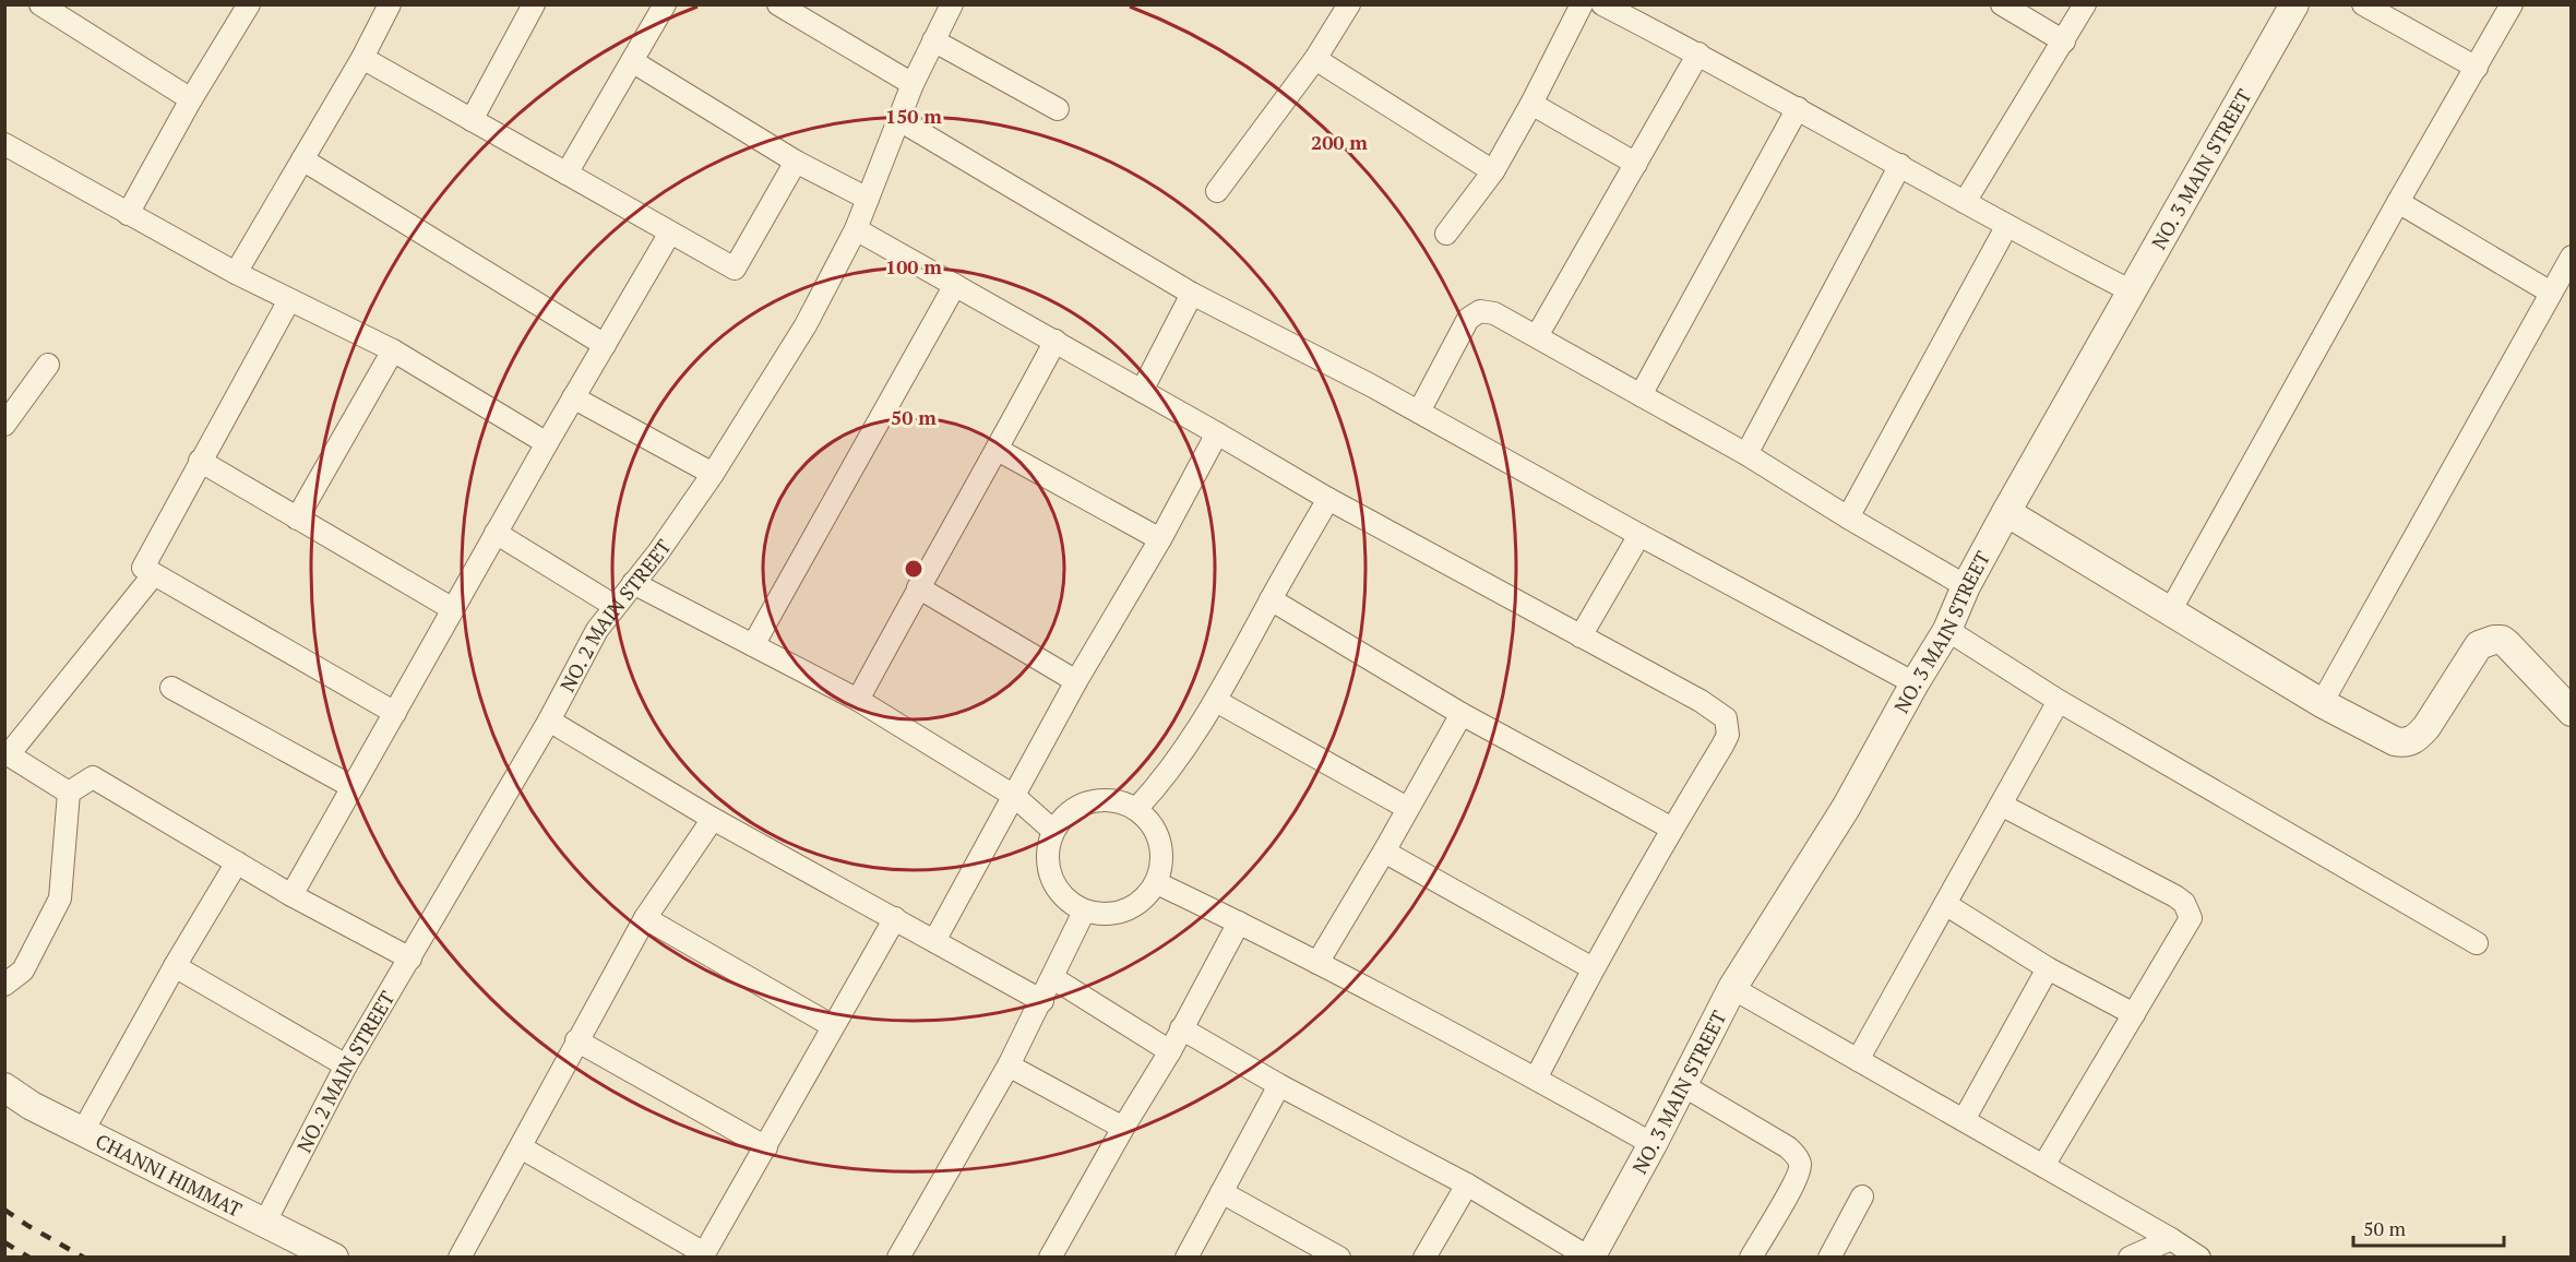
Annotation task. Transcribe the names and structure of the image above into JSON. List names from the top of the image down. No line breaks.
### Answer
{"streets":{"street":["NO. 3 MAIN STREET","NO. 2 MAIN STREET","CHANNI HIMMAT"]},"crossings":[["NO. 2 MAIN STREET","CHANNI HIMMAT"]],"scale_bar":"50 m","rings":["150 m","200 m","100 m","50 m"]}
